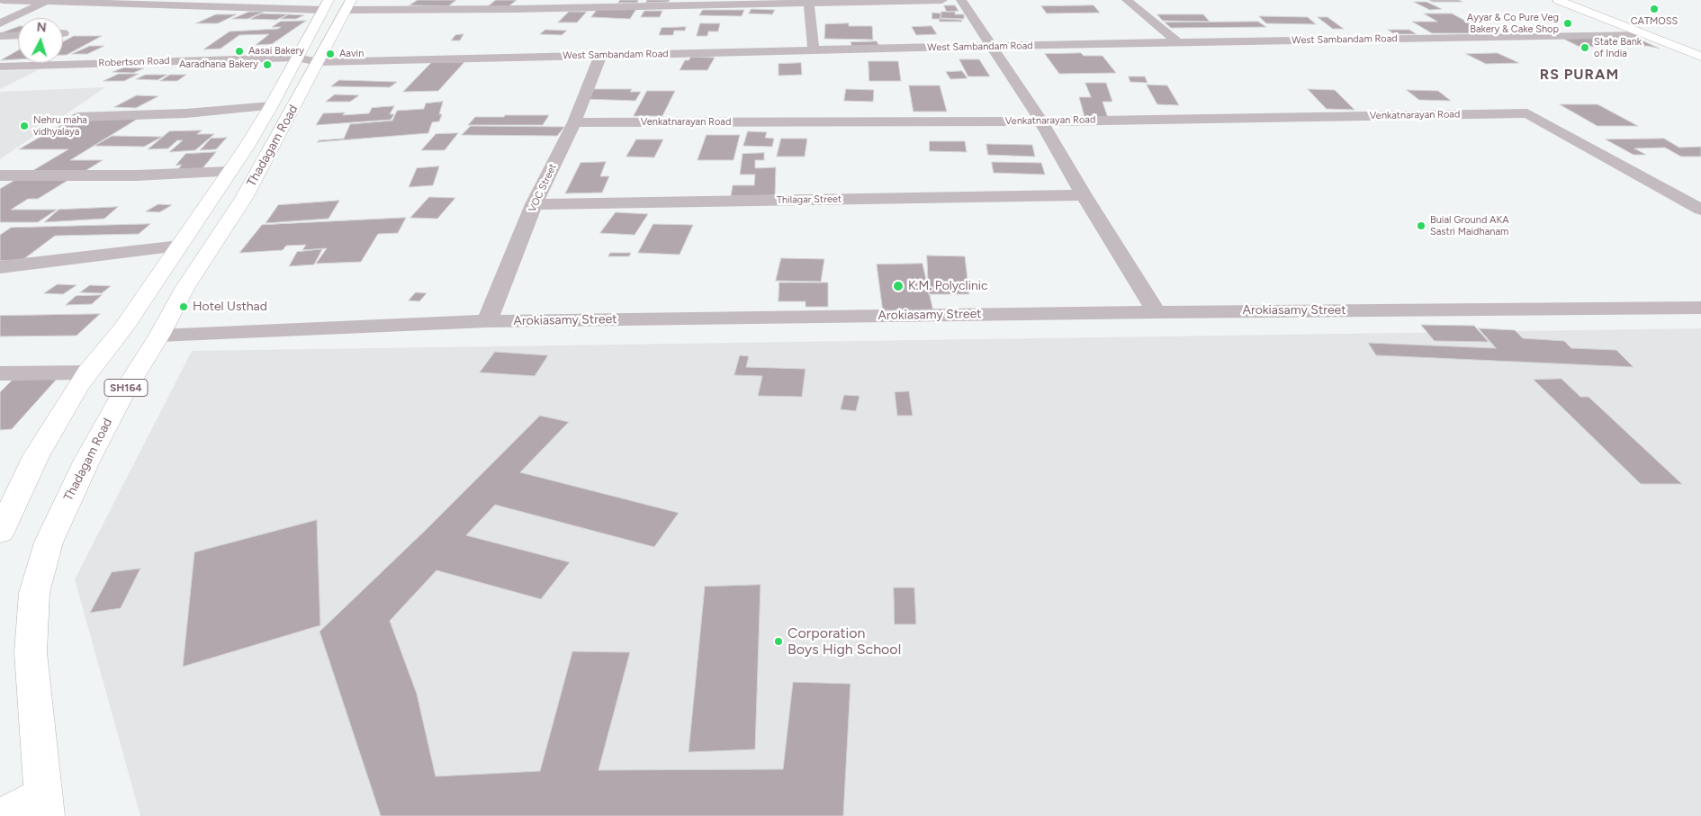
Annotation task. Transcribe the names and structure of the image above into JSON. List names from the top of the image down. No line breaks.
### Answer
{"streets":{"main road":["Thadagam Road","SH164"],"street":["West Sambandam Road","Robertson Road","Venkatnarayan Road","VOC Street","Thilagar Street","Arokiasamy Street"]},"crossings":[["West Sambandam Road","Robertson Road"],["West Sambandam Road","Thadagam Road"],["West Sambandam Road","VOC Street"],["Robertson Road","Thadagam Road"],["Venkatnarayan Road","VOC Street"],["Thadagam Road","Arokiasamy Street"],["VOC Street","Thilagar Street"],["VOC Street","Arokiasamy Street"]],"districts":["RS PURAM"],"places":["CATMOSS","Ayyar & Co Pure Veg Bakery & Cake Shop","State Bank of India","Aasai Bakery","Aavin","Aaradhana Bakery","Nehru maha vidhyalaya","Buial Ground AKA Sastri Maidhanam","K.M. Polyclinic","Hotel Usthad","Corporation Boys High School"],"north":"top"}
